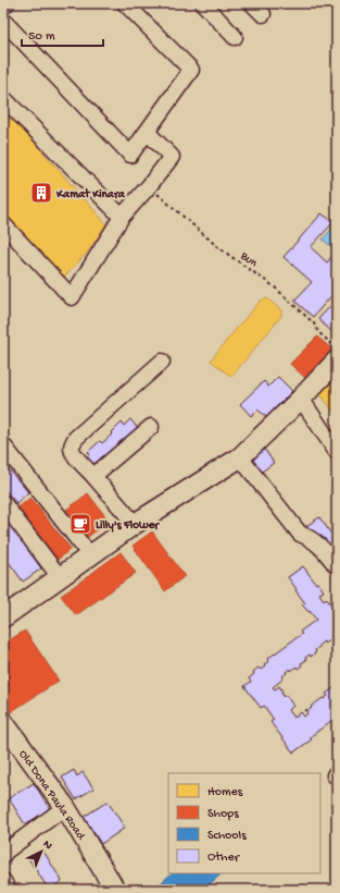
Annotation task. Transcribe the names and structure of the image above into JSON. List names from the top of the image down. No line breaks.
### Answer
{"streets":{"main road":["Old Dona Paula Road"],"path":["Bun"]},"places":{"building":["Kamat Kinara"],"cafe":["Lilly's Flower"]},"legend":["Homes","Shops","Schools","Other"],"scale_bar":"50 m","north":"top right"}
